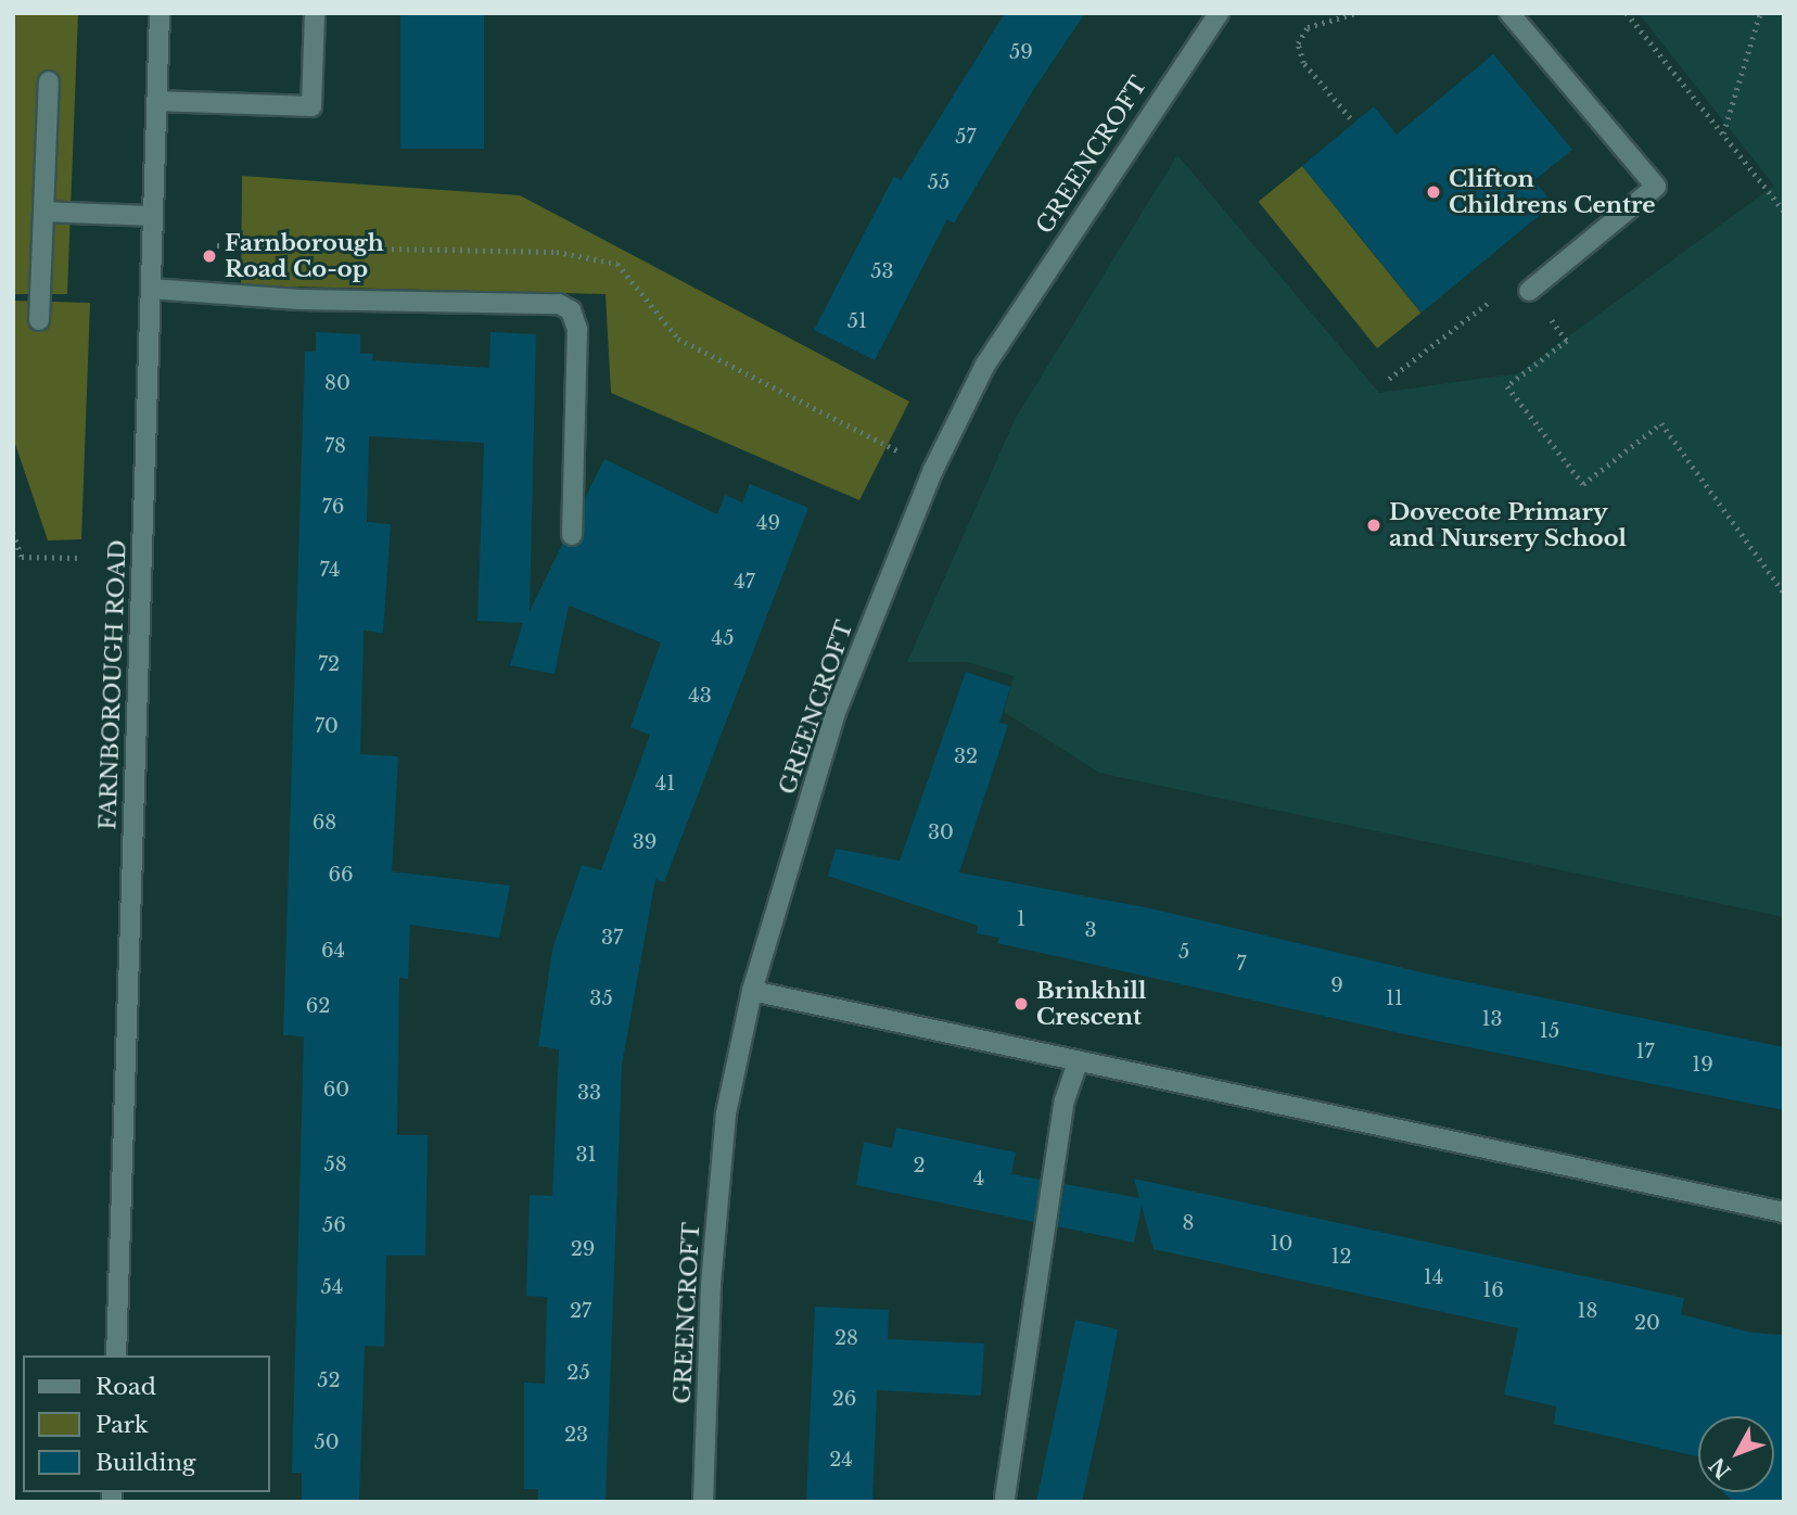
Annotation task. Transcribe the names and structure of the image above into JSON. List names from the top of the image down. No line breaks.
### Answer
{"streets":{"street":["GREENCROFT","FARNBOROUGH ROAD"]},"places":["Clifton Childrens Centre","Farnborough Road Co-op","Dovecote Primary and Nursery School","Brinkhill Crescent"],"house_numbers":["59","57","55","53","51","80","78","76","49","74","47","45","72","43","70","32","41","68","30","39","66","1","3","37","64","5","7","9","35","11","62","13","15","17","19","60","33","31","58","2","4","8","56","10","29","12","14","54","16","27","18","20","28","25","52","26","23","50","24"],"legend":["Road","Park","Building"],"north":"bottom left"}
